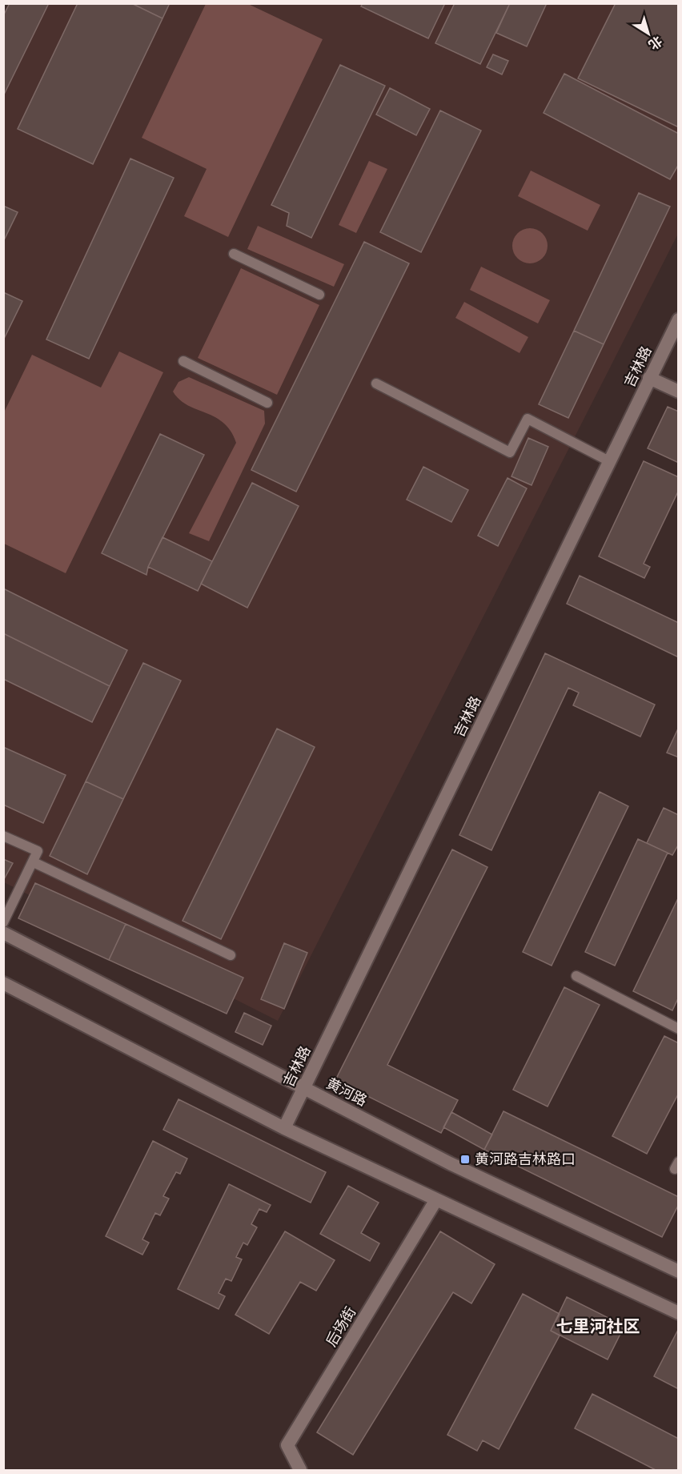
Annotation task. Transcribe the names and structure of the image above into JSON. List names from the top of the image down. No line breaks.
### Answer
{"streets":{"street":["吉林路","黄河路","后场街"]},"crossings":[["吉林路","黄河路"]],"districts":["七里河社区"],"places":{"transit":["黄河路吉林路口"]},"north":"bottom right"}
